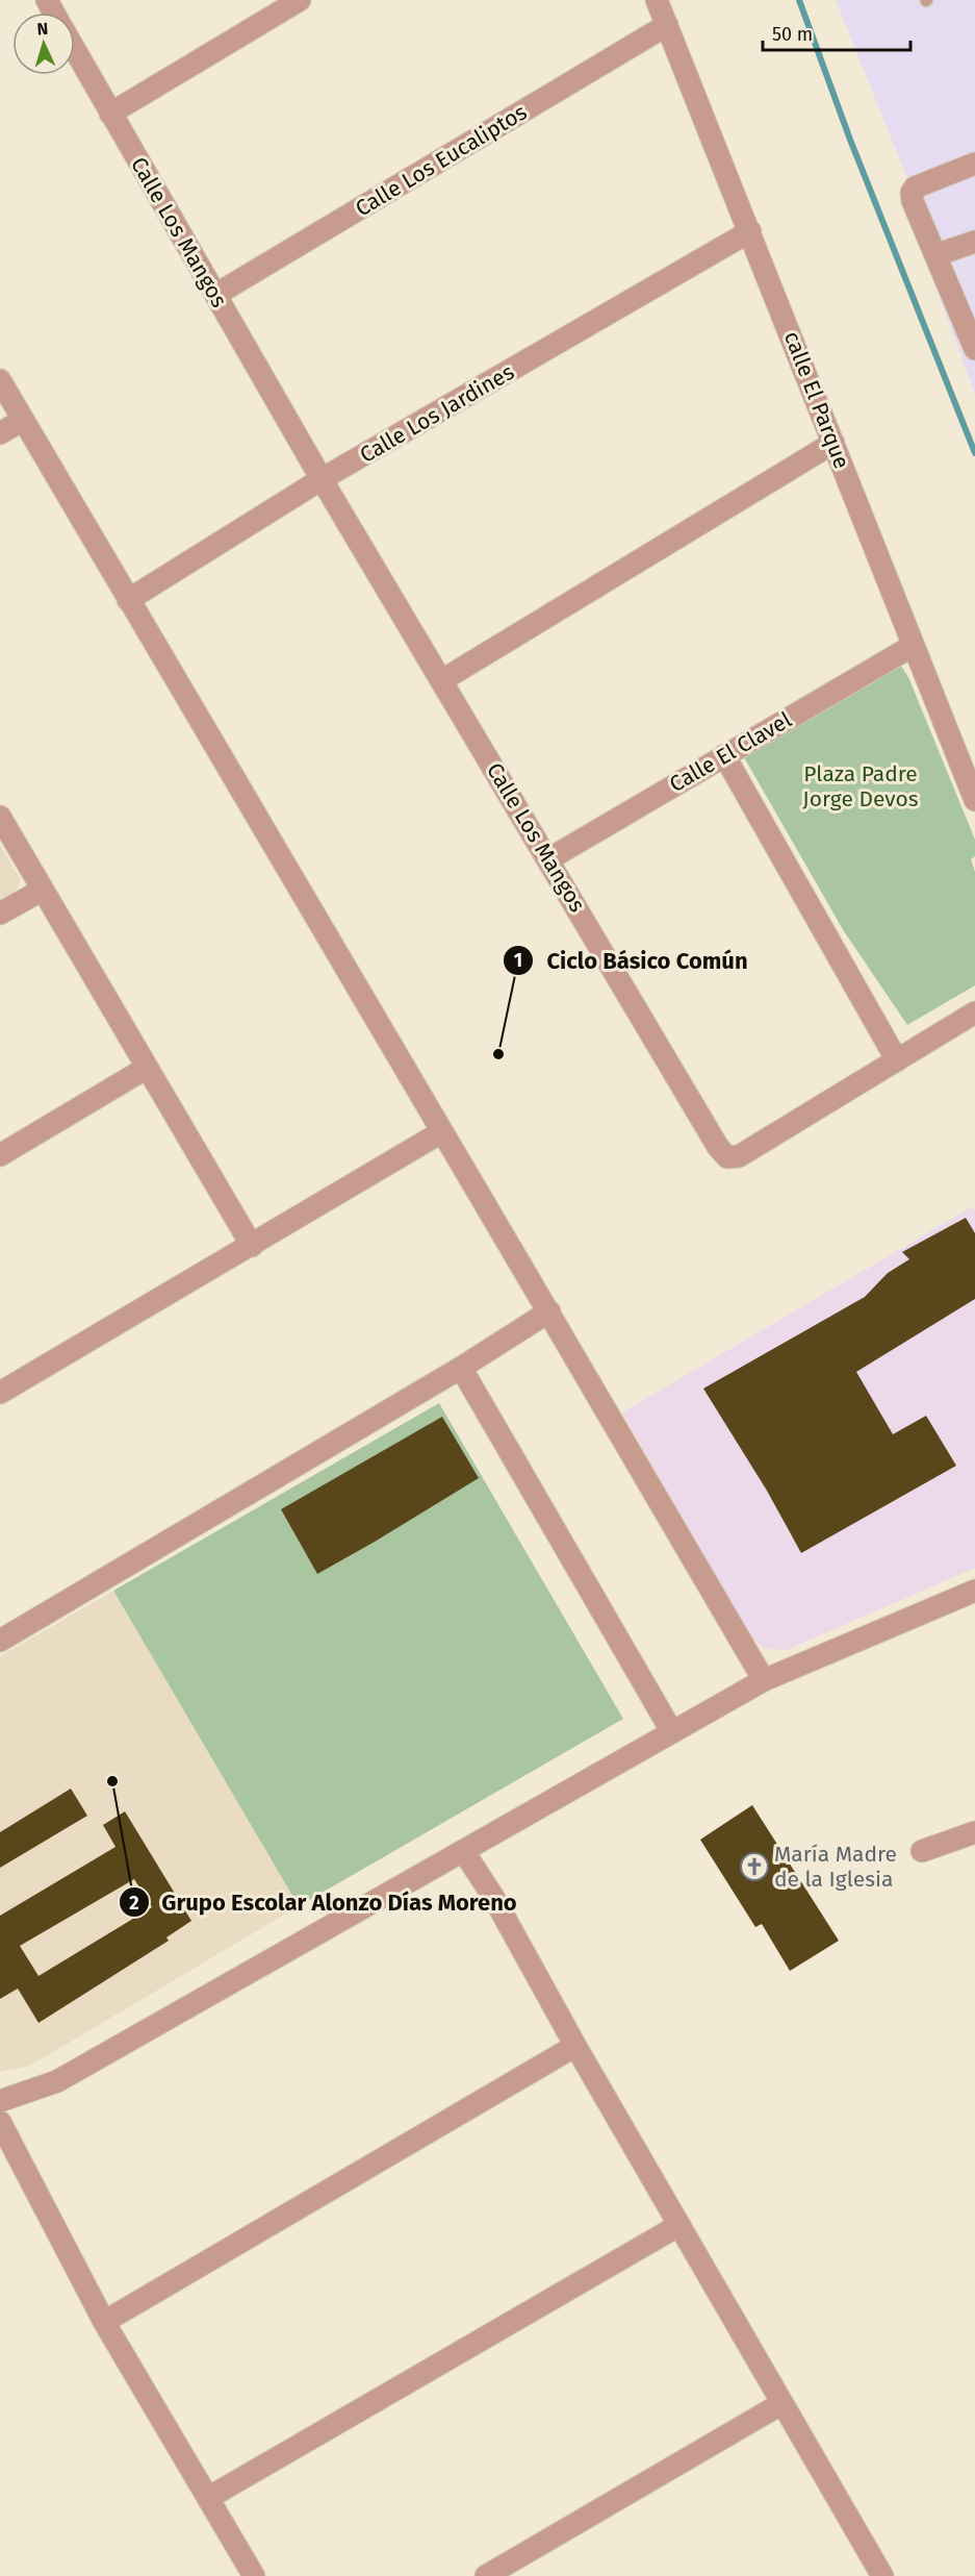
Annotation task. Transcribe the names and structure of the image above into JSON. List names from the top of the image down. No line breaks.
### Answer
{"streets":{"street":["Calle Los Eucaliptos","Calle Los Mangos","calle El Parque","Calle Los Jardines","Calle El Clavel"]},"crossings":[["Calle Los Eucaliptos","Calle Los Mangos"],["Calle Los Eucaliptos","calle El Parque"],["Calle Los Mangos","Calle Los Jardines"],["Calle Los Mangos","Calle El Clavel"],["calle El Parque","Calle Los Jardines"],["calle El Parque","Calle El Clavel"]],"parks":["Plaza Padre Jorge Devos"],"places":{"other":["Ciclo Básico Común","Grupo Escolar Alonzo Días Moreno"],"church":["María Madre de la Iglesia"]},"scale_bar":"50 m","north":"top"}
